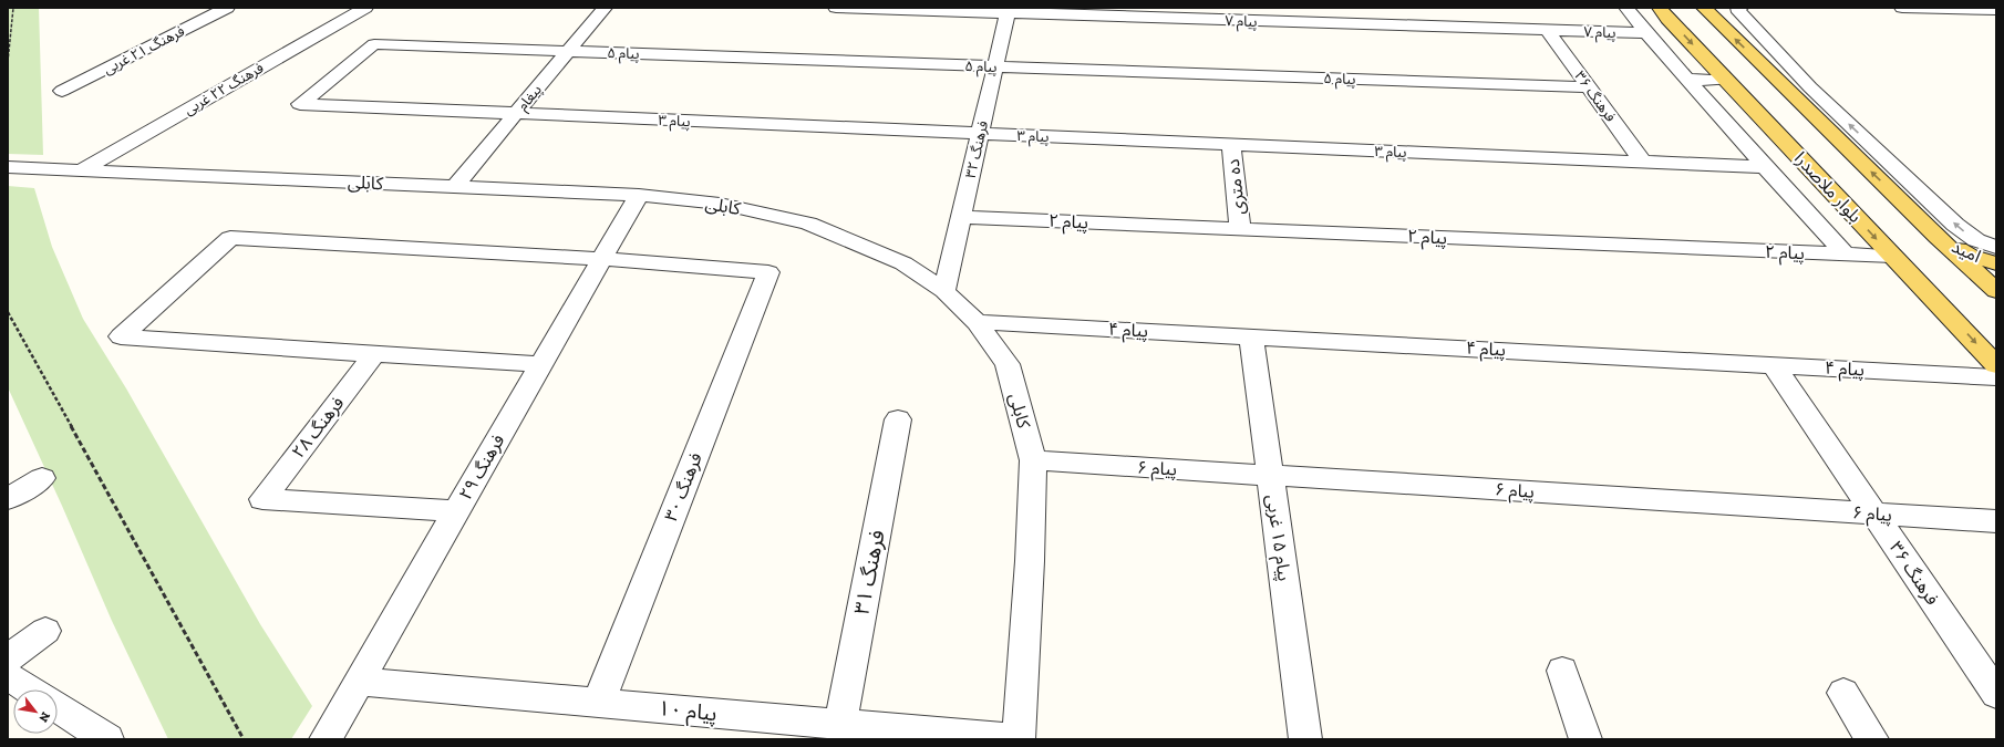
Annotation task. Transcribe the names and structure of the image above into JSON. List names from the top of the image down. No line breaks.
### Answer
{"streets":{"main road":["بلوار ملاصدرا","امید"],"street":["پیام ۷","فرهنگ ۲۱ غربی","پیام ۵","فرهنگ ۲۲ غربی","فرهنگ ۳۶","پیغام","پیام ۳","فرهنگ ۳۲","کابلی","ده متری","پیام ۲","پیام ۴","فرهنگ ۲۸","فرهنگ ۲۹","پیام ۶","فرهنگ ۳۰","پیام ۱۵ غربی","فرهنگ ۳۱","پیام ۱۰"]},"crossings":[["پیام ۷","فرهنگ ۳۶"],["پیام ۷","فرهنگ ۳۲"],["پیام ۵","فرهنگ ۳۶"],["پیام ۵","پیغام"],["پیام ۵","پیام ۳"],["پیام ۵","فرهنگ ۳۲"],["فرهنگ ۲۲ غربی","کابلی"],["فرهنگ ۳۶","پیام ۳"],["فرهنگ ۳۶","پیام ۴"],["فرهنگ ۳۶","پیام ۶"],["پیغام","پیام ۳"],["پیغام","کابلی"],["پیام ۳","فرهنگ ۳۲"],["پیام ۳","ده متری"],["فرهنگ ۳۲","کابلی"],["فرهنگ ۳۲","پیام ۲"],["کابلی","پیام ۴"],["کابلی","فرهنگ ۲۹"],["کابلی","پیام ۶"],["کابلی","پیام ۱۰"],["ده متری","پیام ۲"],["بلوار ملاصدرا","پیام ۲"],["بلوار ملاصدرا","امید"],["پیام ۴","پیام ۱۵ غربی"],["فرهنگ ۲۸","فرهنگ ۲۹"],["فرهنگ ۲۹","فرهنگ ۳۰"],["فرهنگ ۲۹","پیام ۱۰"],["پیام ۶","پیام ۱۵ غربی"],["فرهنگ ۳۰","پیام ۱۰"],["فرهنگ ۳۱","پیام ۱۰"]],"north":"bottom right"}
